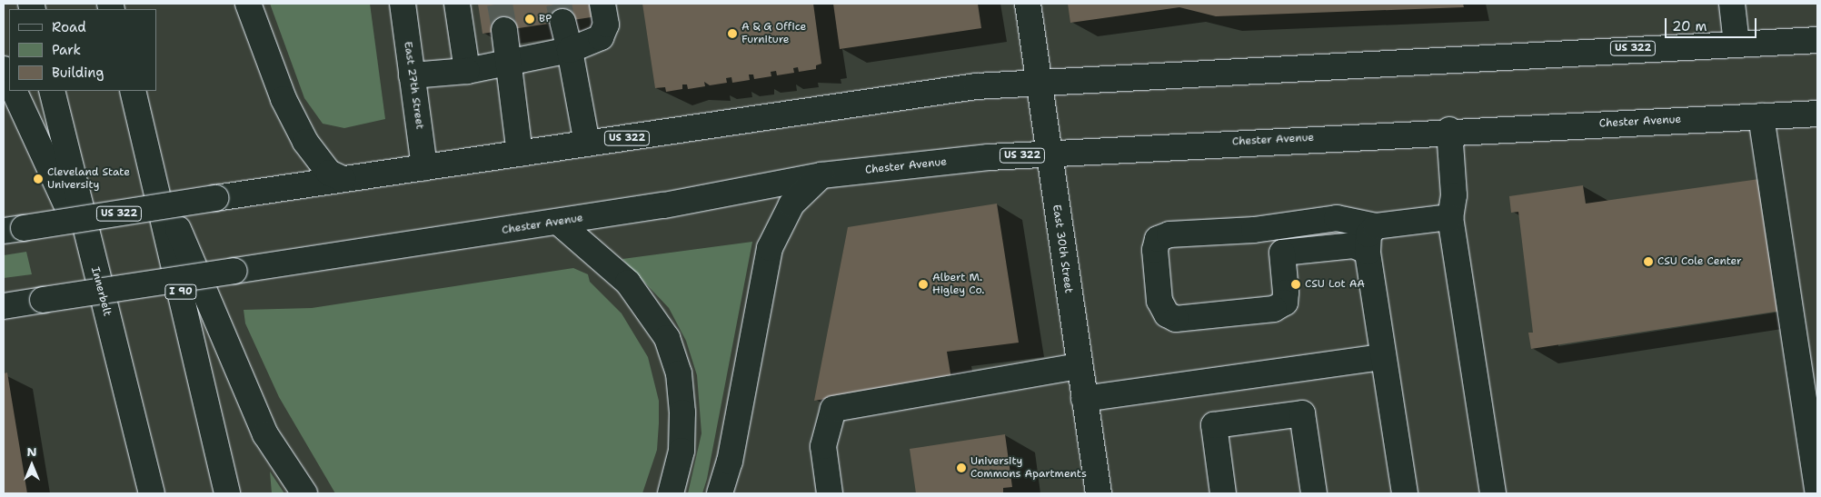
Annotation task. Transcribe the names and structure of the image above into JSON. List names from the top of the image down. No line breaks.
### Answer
{"streets":{"main road":["US 322","East 27th Street","Chester Avenue","East 30th Street","Innerbelt","I 90"]},"crossings":[["US 322","East 27th Street"],["US 322","East 30th Street"],["Chester Avenue","East 30th Street"]],"places":["BP","A & G Office Furniture","Cleveland State University","CSU Cole Center","Albert M. Higley Co.","CSU Lot AA","University Commons Apartments"],"legend":["Road","Park","Building"],"scale_bar":"20 m","north":"top"}
